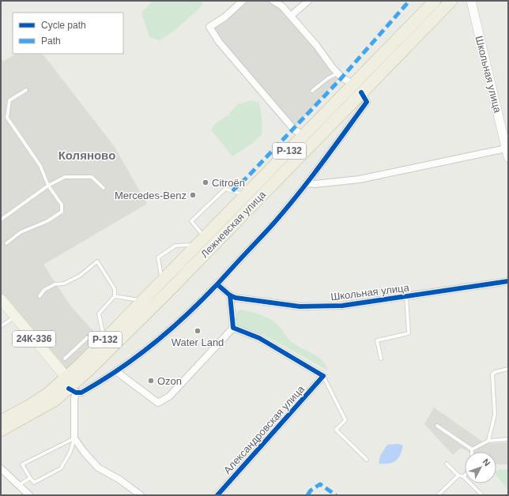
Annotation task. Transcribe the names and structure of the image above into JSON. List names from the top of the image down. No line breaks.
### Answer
{"streets":{"highway":["Р-132","Лежневская улица"],"main road":["24К-336"],"street":["Школьная улица","Александровская улица"]},"crossings":[["Лежневская улица","24К-336"]],"districts":["Коляново"],"places":["Citroën","Mercedes-Benz","Water Land","Ozon"],"legend":["Cycle path","Path"],"north":"top right"}
